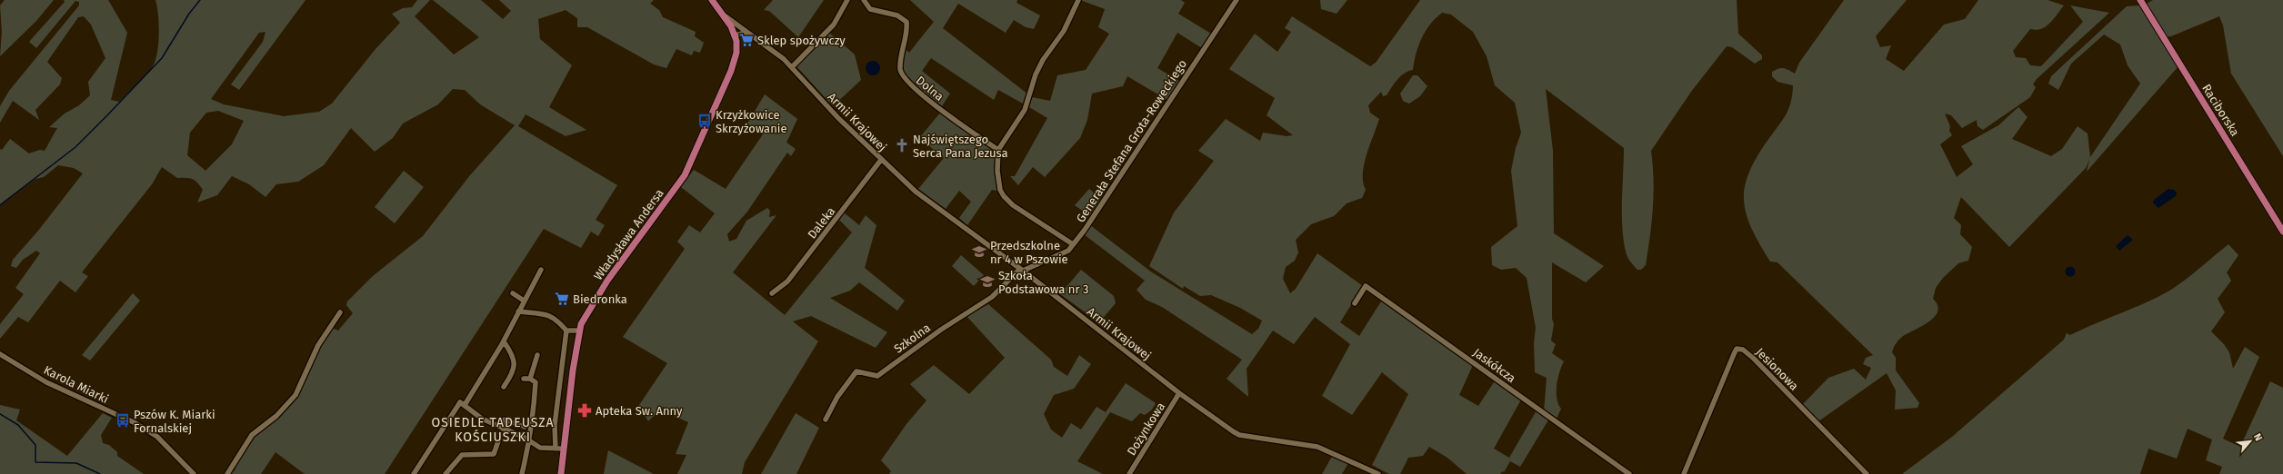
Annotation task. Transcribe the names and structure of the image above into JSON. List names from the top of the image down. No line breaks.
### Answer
{"streets":{"main road":["Raciborska","Władysława Andersa"],"street":["Dolna","Armii Krajowej","Generała Stefana Grota-Roweckiego","Daleka","Szkolna","Jaskółcza","Jesionowa","Karola Miarki","Dożynkowa"]},"crossings":[["Armii Krajowej","Generała Stefana Grota-Roweckiego"],["Armii Krajowej","Daleka"],["Armii Krajowej","Szkolna"],["Armii Krajowej","Dożynkowa"],["Generała Stefana Grota-Roweckiego","Szkolna"]],"districts":["OSIEDLE TADEUSZA KOŚCIUSZKI"],"places":{"supermarket":["Sklep spożywczy","Biedronka"],"bus stop":["Krzyżkowice Skrzyżowanie","Pszów K. Miarki Fornalskiej"],"church":["Najświętszego Serca Pana Jezusa"],"school or university":["Przedszkolne nr 4 w Pszowie","Szkoła Podstawowa nr 3"],"pharmacy":["Apteka Sw. Anny"]},"north":"top right"}
